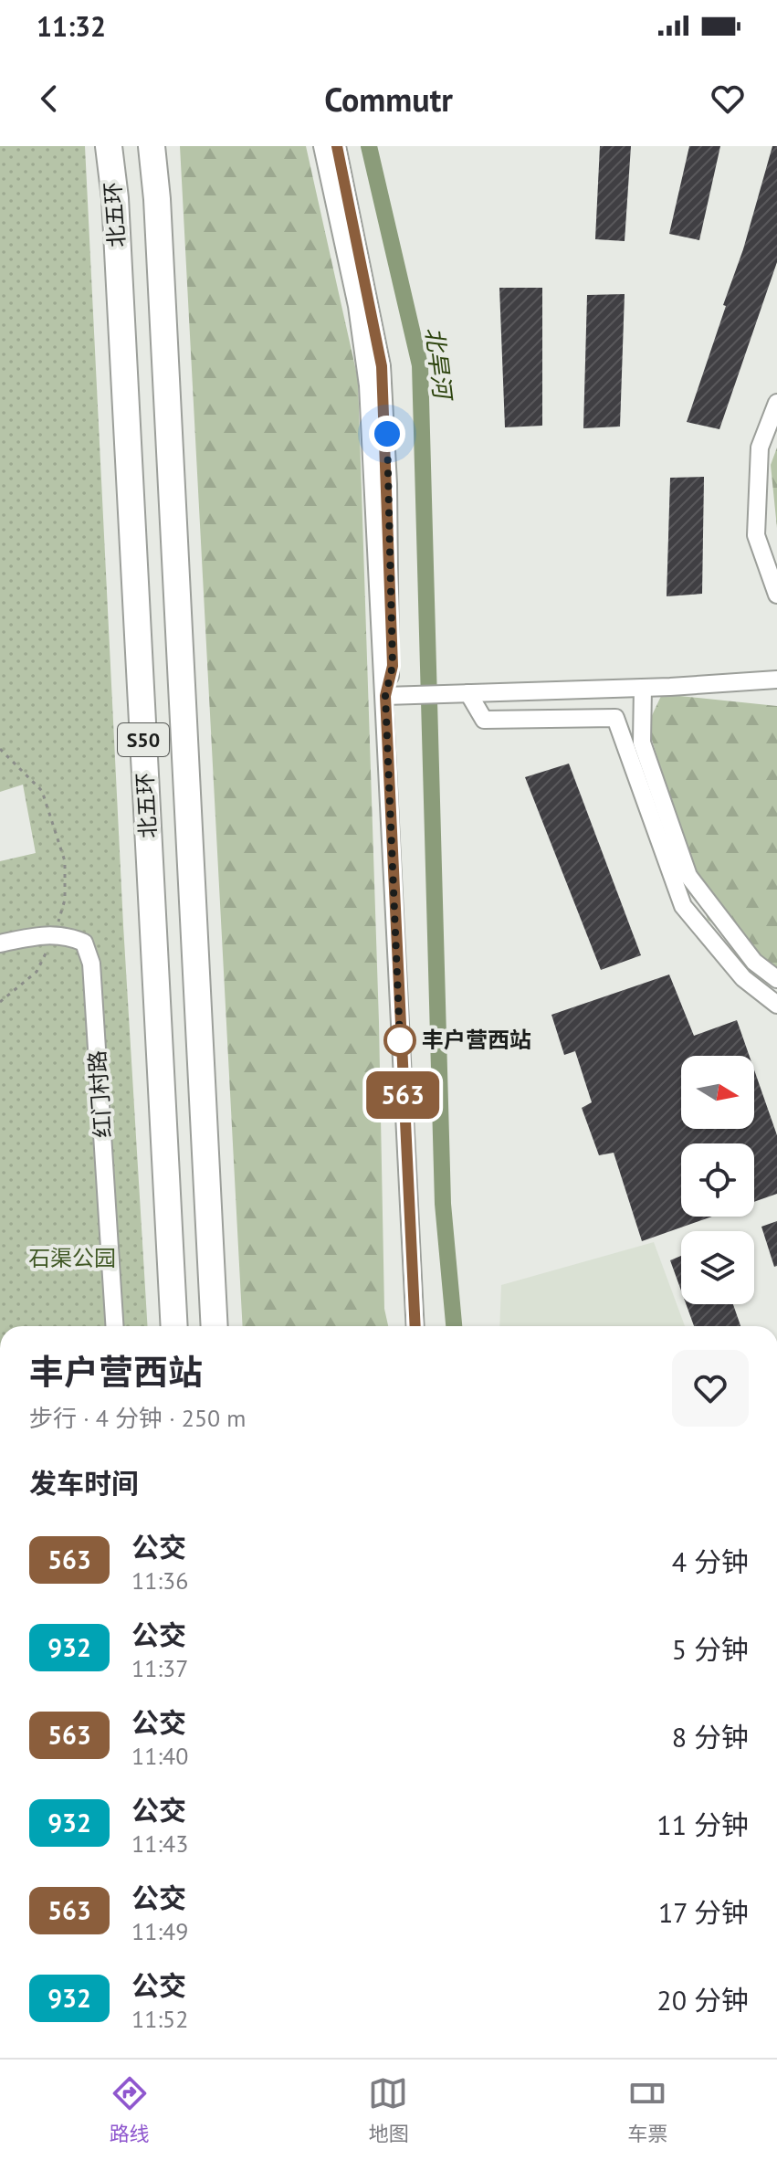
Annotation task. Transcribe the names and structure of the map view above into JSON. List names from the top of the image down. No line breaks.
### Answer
{"streets":{"highway":["北五环","S50"],"street":["红门村路"]},"water":["北旱河"],"parks":["石渠公园"],"places":["丰户营西站"],"lines":["bus line 563"],"north":"right","page":{"status":"11:32","header":"Commutr","on_map":"563","heading":[["丰户营西站","步行 · 4 分钟 · 250 m"],"发车时间"],"list":[{"mark":"563","name":"公交","note":"11:36","value":"4 分钟"},{"mark":"932","name":"公交","note":"11:37","value":"5 分钟"},{"mark":"563","name":"公交","note":"11:40","value":"8 分钟"},{"mark":"932","name":"公交","note":"11:43","value":"11 分钟"},{"mark":"563","name":"公交","note":"11:49","value":"17 分钟"},{"mark":"932","name":"公交","note":"11:52","value":"20 分钟"}],"tabs":["路线","地图","车票"]}}
